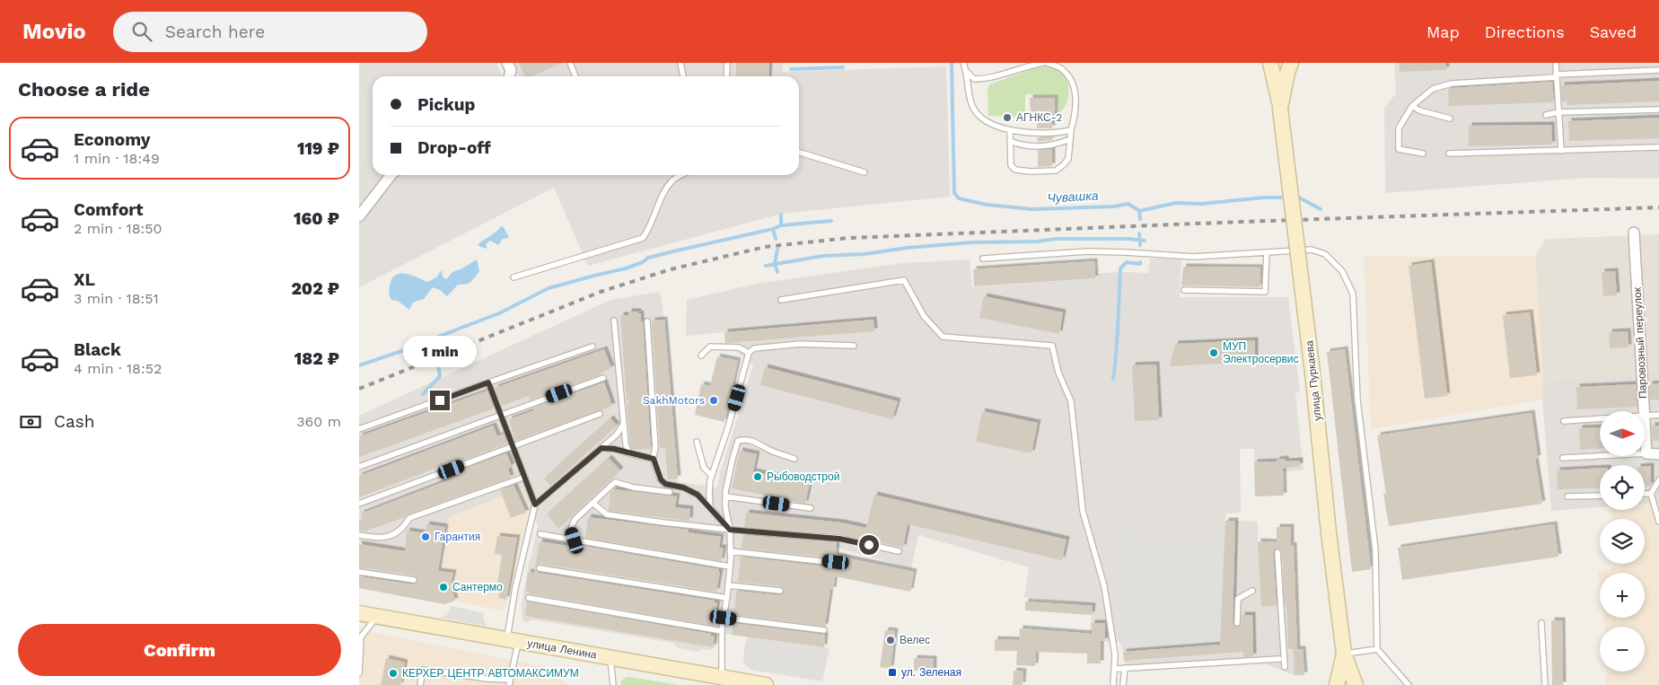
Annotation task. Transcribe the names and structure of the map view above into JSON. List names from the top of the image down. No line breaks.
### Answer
{"streets":{"main road":["улица Пуркаева","улица Ленина"],"street":["Паровозный переулок"]},"water":["Чувашка"],"places":{"other":["АГНКС-2","МУП Электросервис","SakhMotors","Рыбоводстрой","Гарантия","Сантермо","Велес","КЕРХЕР ЦЕНТР АВТОМАКСИМУМ"],"transit":["ул. Зеленая"]},"north":"right","page":{"header":"Movio","search":"Search here","nav":["Map","Directions","Saved"],"heading":"Choose a ride","banner":["Pickup","Drop-off"],"list":[{"name":"Economy","note":"1 min · 18:49","value":"119 ₽"},{"name":"Comfort","note":"2 min · 18:50","value":"160 ₽"},{"name":"XL","note":"3 min · 18:51","value":"202 ₽"},{"name":"Black","note":"4 min · 18:52","value":"182 ₽"}],"bubble":"1 min","pay":["Cash","360 m"],"map_buttons":["+","−"],"buttons":"Confirm"}}
